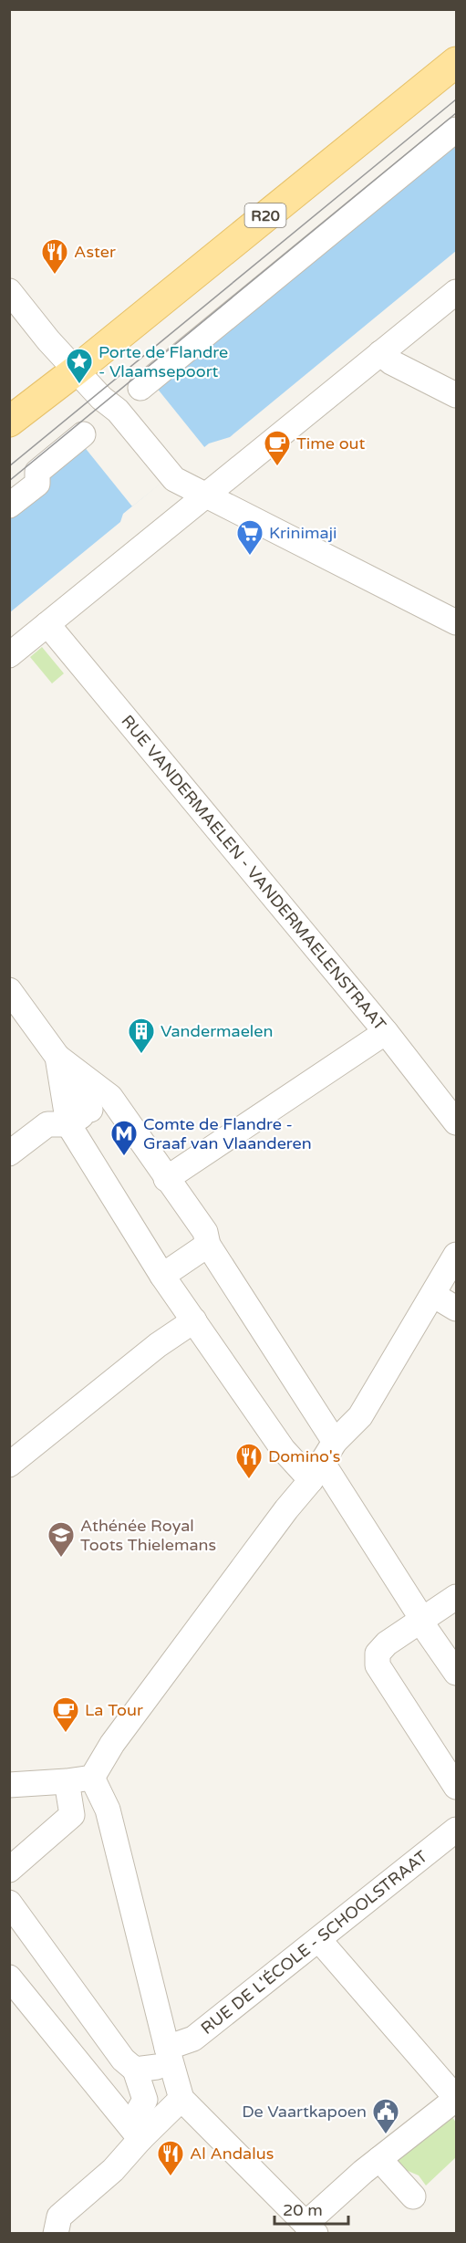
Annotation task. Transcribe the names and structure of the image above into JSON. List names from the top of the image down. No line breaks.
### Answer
{"streets":{"main road":["R20"],"street":["RUE VANDERMAELEN - VANDERMAELENSTRAAT","RUE DE L'ÉCOLE - SCHOOLSTRAAT"]},"places":{"restaurant":["Aster","Domino's","Al Andalus"],"place":["Porte de Flandre - Vlaamsepoort"],"cafe":["Time out","La Tour"],"supermarket":["Krinimaji"],"building":["Vandermaelen"],"metro station":["Comte de Flandre - Graaf van Vlaanderen"],"school or university":["Athénée Royal Toots Thielemans"],"public building":["De Vaartkapoen"]},"scale_bar":"20 m"}
